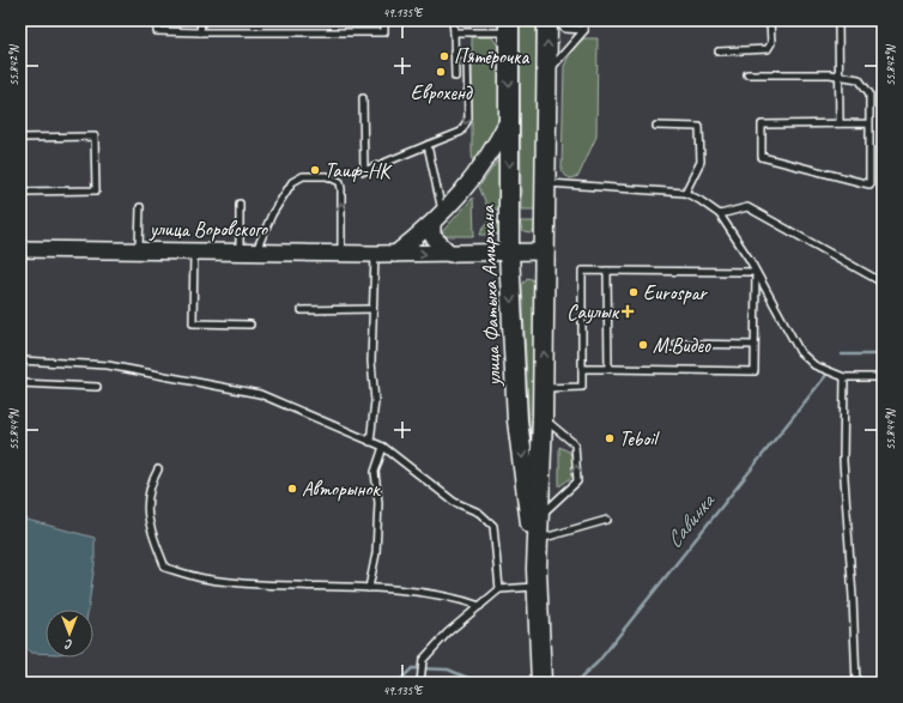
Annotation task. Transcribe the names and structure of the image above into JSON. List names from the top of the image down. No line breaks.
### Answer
{"streets":{"main road":["улица Фатыха Амирхана"],"street":["улица Воровского"]},"crossings":[["улица Воровского","улица Фатыха Амирхана"]],"water":["Савинка"],"places":{"other":["Пятёрочка","Еврохенд","Таиф-НК","Eurospar","М.Видео","Teboil","Авторынок"],"health":["Саулык"]},"north":"bottom","coordinates":["49.135°E","55.842°N","55.844°N"]}
